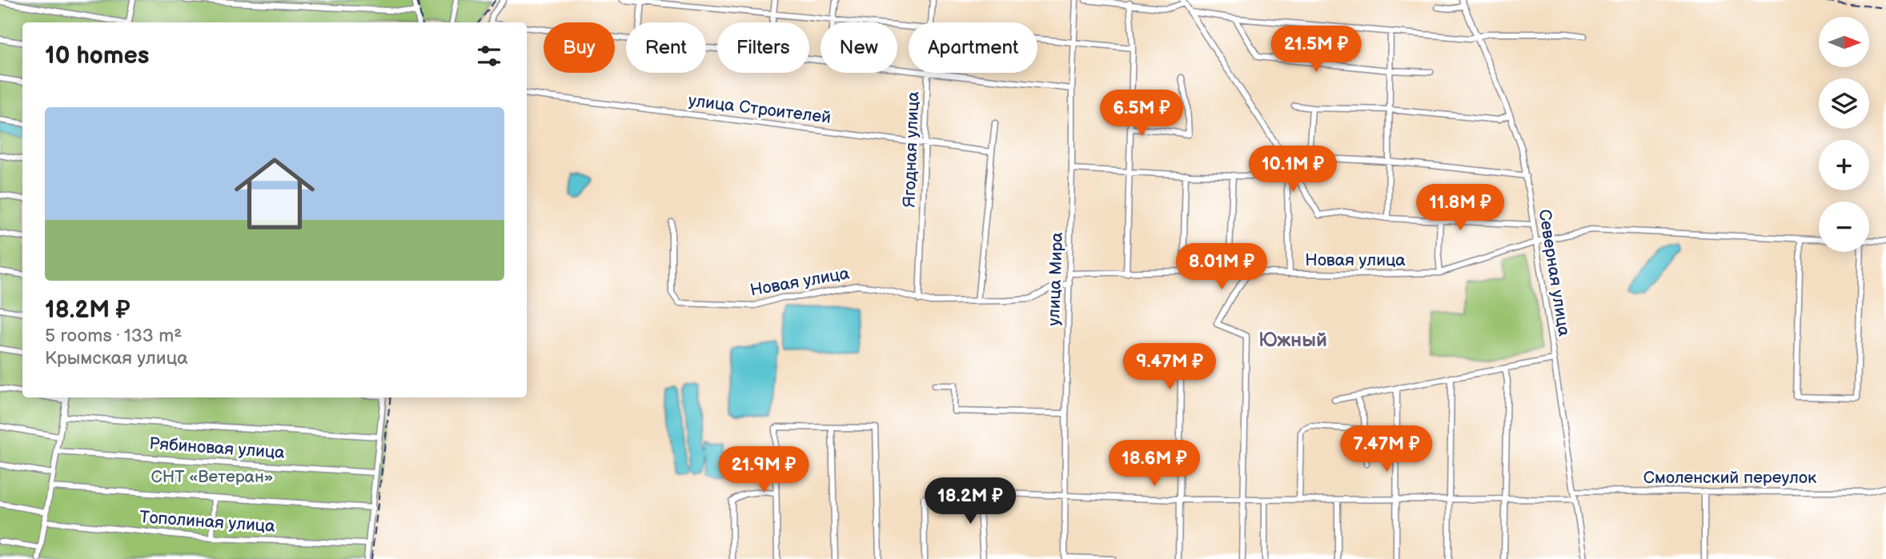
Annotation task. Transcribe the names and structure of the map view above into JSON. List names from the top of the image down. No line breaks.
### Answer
{"streets":{"street":["улица Строителей","Ягодная улица","Новая улица","Северная улица","улица Мира","Рябиновая улица","Смоленский переулок","Тополиная улица"]},"crossings":[["улица Строителей","Ягодная улица"],["Ягодная улица","Новая улица"],["Новая улица","Северная улица"],["Новая улица","улица Мира"],["Северная улица","Смоленский переулок"]],"districts":["Южный"],"parks":["СНТ «Ветеран»"],"north":"right","page":{"map_buttons":["+","−"],"chip":["Buy","Rent","Filters","New","Apartment"],"heading":"10 homes","price":["21.5M ₽","6.5M ₽","10.1M ₽","11.8M ₽","8.01M ₽","9.47M ₽","7.47M ₽","18.6M ₽","21.9M ₽","18.2M ₽"],"list":[{"name":"18.2M ₽","note":"5 rooms · 133 m² · Крымская улица"}]}}
